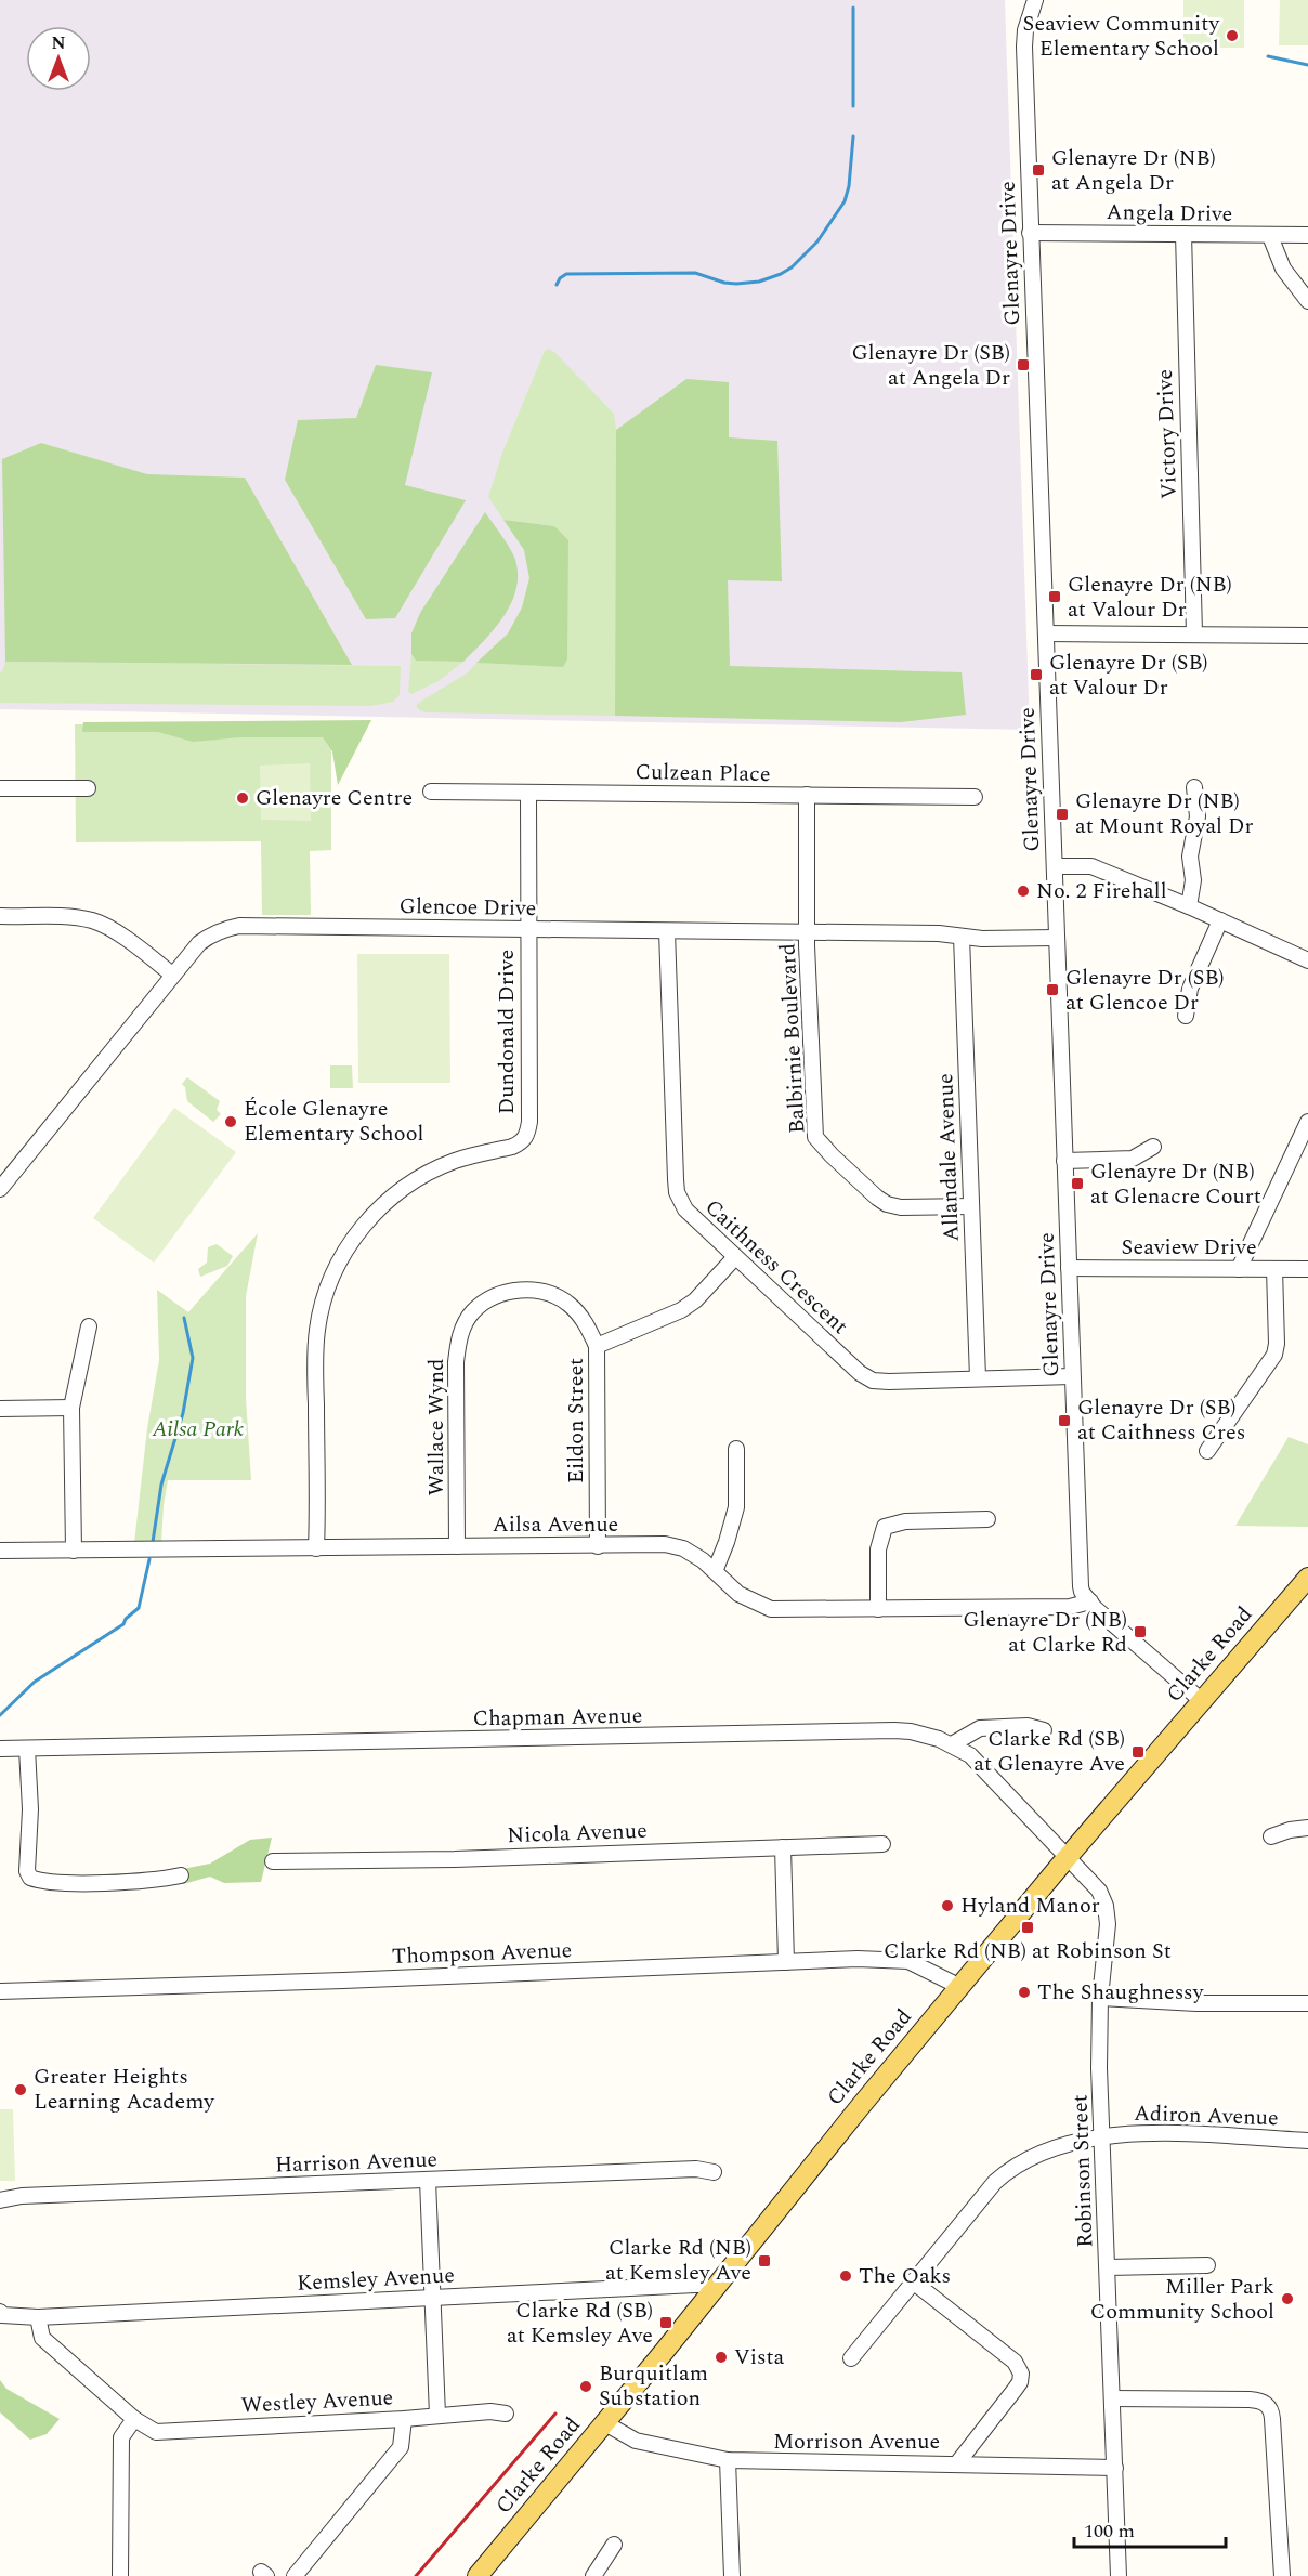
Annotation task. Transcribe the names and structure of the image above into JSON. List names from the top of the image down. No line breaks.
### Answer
{"streets":{"main road":["Clarke Road"],"street":["Angela Drive","Glenayre Drive","Victory Drive","Culzean Place","Glencoe Drive","Dundonald Drive","Balbirnie Boulevard","Allandale Avenue","Seaview Drive","Caithness Crescent","Eildon Street","Wallace Wynd","Ailsa Avenue","Chapman Avenue","Nicola Avenue","Thompson Avenue","Adiron Avenue","Harrison Avenue","Robinson Street","Kemsley Avenue","Westley Avenue","Morrison Avenue"]},"crossings":[["Angela Drive","Glenayre Drive"],["Angela Drive","Victory Drive"],["Glenayre Drive","Glencoe Drive"],["Glenayre Drive","Seaview Drive"],["Glenayre Drive","Caithness Crescent"],["Glenayre Drive","Ailsa Avenue"],["Glenayre Drive","Clarke Road"],["Culzean Place","Dundonald Drive"],["Culzean Place","Balbirnie Boulevard"],["Glencoe Drive","Dundonald Drive"],["Glencoe Drive","Balbirnie Boulevard"],["Glencoe Drive","Allandale Avenue"],["Glencoe Drive","Caithness Crescent"],["Dundonald Drive","Ailsa Avenue"],["Balbirnie Boulevard","Allandale Avenue"],["Allandale Avenue","Caithness Crescent"],["Caithness Crescent","Eildon Street"],["Eildon Street","Wallace Wynd"],["Eildon Street","Ailsa Avenue"],["Wallace Wynd","Ailsa Avenue"],["Clarke Road","Chapman Avenue"],["Clarke Road","Thompson Avenue"],["Clarke Road","Robinson Street"],["Clarke Road","Kemsley Avenue"],["Clarke Road","Morrison Avenue"],["Chapman Avenue","Robinson Street"],["Adiron Avenue","Robinson Street"],["Robinson Street","Morrison Avenue"],["Kemsley Avenue","Westley Avenue"]],"parks":["Ailsa Park"],"places":{"other":["Seaview Community Elementary School","Glenayre Centre","No. 2 Firehall","École Glenayre Elementary School","Hyland Manor","The Shaughnessy","Greater Heights Learning Academy","The Oaks","Miller Park Community School","Vista","Burquitlam Substation"],"transit":["Glenayre Dr (NB) at Angela Dr","Glenayre Dr (SB) at Angela Dr","Glenayre Dr (NB) at Valour Dr","Glenayre Dr (SB) at Valour Dr","Glenayre Dr (NB) at Mount Royal Dr","Glenayre Dr (SB) at Glencoe Dr","Glenayre Dr (NB) at Glenacre Court","Glenayre Dr (SB) at Caithness Cres","Glenayre Dr (NB) at Clarke Rd","Clarke Rd (SB) at Glenayre Ave","Clarke Rd (NB) at Robinson St","Clarke Rd (NB) at Kemsley Ave","Clarke Rd (SB) at Kemsley Ave"]},"scale_bar":"100 m","north":"top"}
